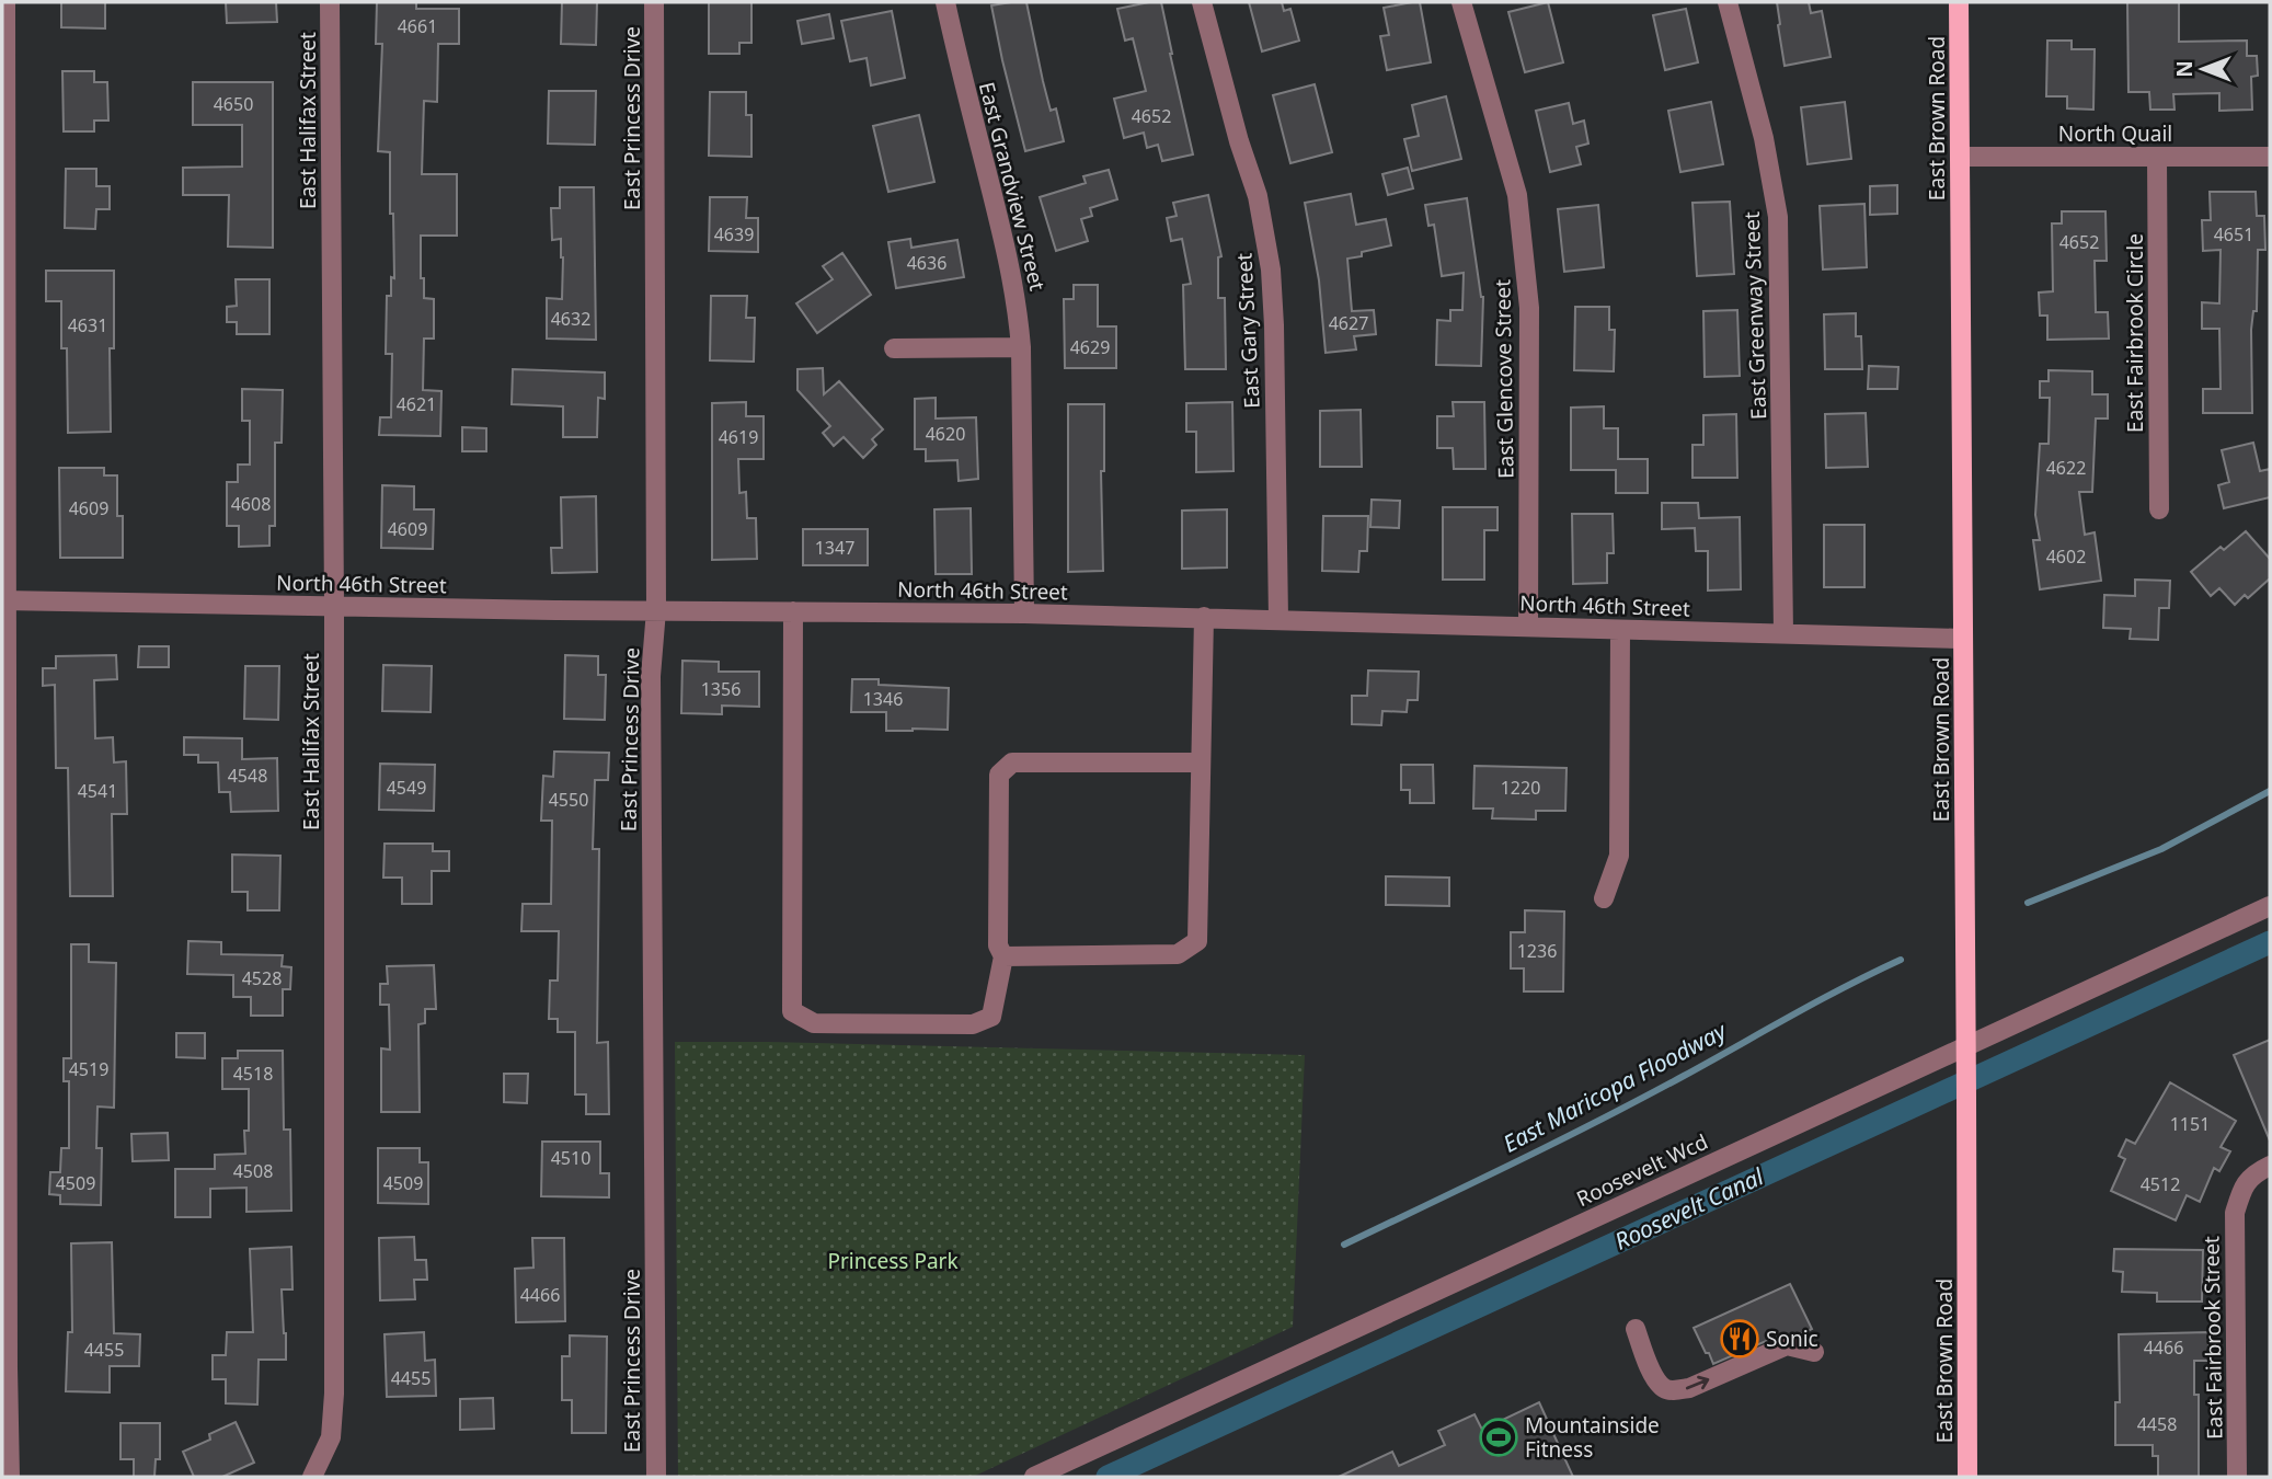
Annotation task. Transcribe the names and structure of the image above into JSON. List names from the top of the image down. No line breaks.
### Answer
{"streets":{"main road":["East Brown Road"],"street":["East Princess Drive","East Halifax Street","North Quail","East Grandview Street","East Greenway Street","East Gary Street","East Fairbrook Circle","East Glencove Street","North 46th Street","Roosevelt Wcd","East Fairbrook Street"]},"crossings":[["East Princess Drive","North 46th Street"],["East Brown Road","North Quail"],["East Brown Road","North 46th Street"],["East Brown Road","Roosevelt Wcd"],["East Halifax Street","North 46th Street"],["North Quail","East Fairbrook Circle"],["East Grandview Street","North 46th Street"],["East Greenway Street","North 46th Street"],["East Gary Street","North 46th Street"],["East Glencove Street","North 46th Street"]],"water":["East Maricopa Floodway","Roosevelt Canal"],"parks":["Princess Park"],"places":{"restaurant":["Sonic"],"sports":["Mountainside Fitness"]},"house_numbers":["4661","4650","4652","4639","4651","4652","4636","4632","4627","4631","4629","4621","4620","4619","4622","4608","4609","4609","1347","4602","1356","1346","4548","4549","1220","4541","4550","1236","4528","4519","4518","1151","4510","4508","4509","4509","4512","4466","4466","4455","4455","4458"],"north":"left"}
